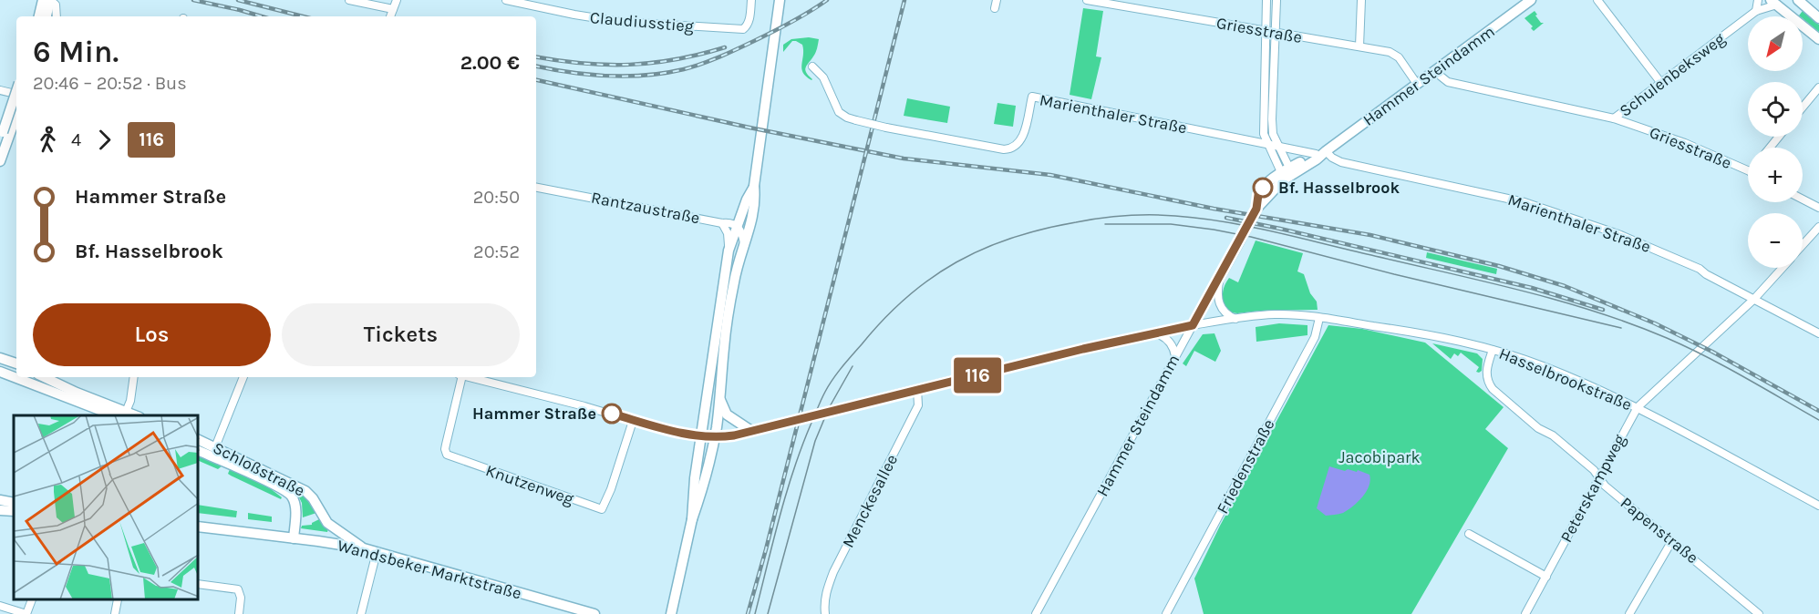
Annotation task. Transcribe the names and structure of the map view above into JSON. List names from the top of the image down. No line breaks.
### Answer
{"streets":{"main road":["Hammer Steindamm","Schloßstraße","Wandsbeker Marktstraße"],"street":["Claudiusstieg","Griesstraße","Schulenbeksweg","Marienthaler Straße","Rantzaustraße","Hasselbrookstraße","Friedenstraße","Knutzenweg","Peterskampweg","Menckesallee","Papenstraße"]},"crossings":[["Griesstraße","Schulenbeksweg"],["Griesstraße","Hammer Steindamm"],["Hammer Steindamm","Marienthaler Straße"],["Hammer Steindamm","Hasselbrookstraße"],["Marienthaler Straße","Peterskampweg"],["Hasselbrookstraße","Friedenstraße"],["Hasselbrookstraße","Peterskampweg"],["Hasselbrookstraße","Papenstraße"],["Schloßstraße","Wandsbeker Marktstraße"],["Peterskampweg","Papenstraße"]],"parks":["Jacobipark"],"places":["Bf. Hasselbrook","Hammer Straße"],"lines":["bus line 116"],"north":"bottom left","page":{"on_map":"116","map_buttons":["+","−"],"heading":["6 Min.","20:46 – 20:52 · Bus","2.00 €"],"legs":["4","116"],"list":[{"name":"Hammer Straße","value":"20:50"},{"name":"Bf. Hasselbrook","value":"20:52"}],"buttons":["Los","Tickets"]}}
